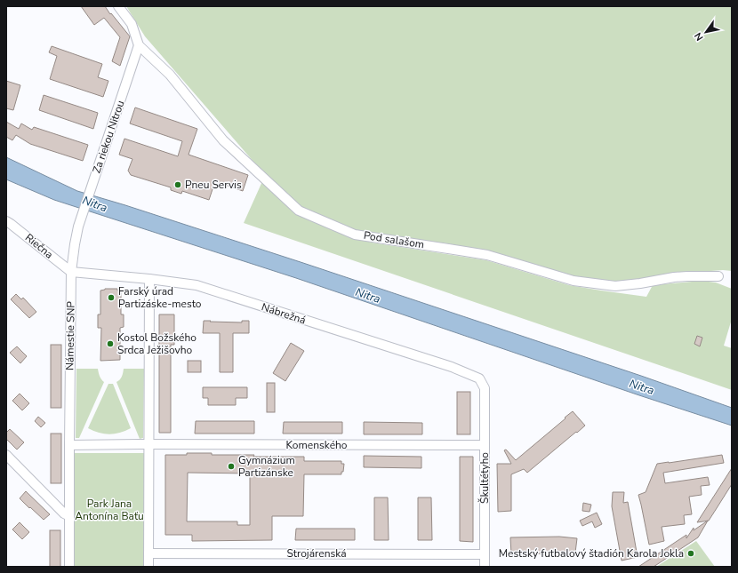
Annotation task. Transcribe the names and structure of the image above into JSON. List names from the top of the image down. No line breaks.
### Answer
{"streets":{"street":["Za riekou Nitrou","Pod salašom","Riečna","Nábrežná","Námestie SNP","Komenského","Škultétyho","Strojárenská"]},"crossings":[["Za riekou Nitrou","Pod salašom"],["Za riekou Nitrou","Námestie SNP"],["Riečna","Nábrežná"],["Riečna","Námestie SNP"],["Nábrežná","Námestie SNP"],["Nábrežná","Škultétyho"],["Komenského","Škultétyho"],["Škultétyho","Strojárenská"]],"water":["Nitra"],"parks":["Park Jana Antonína Baťu"],"places":["Pneu Servis","Farský úrad Partizáske-mesto","Kostol Božského Srdca Ježišovho","Gymnázium Partizánske","Mestský futbalový štadión Karola Jokla"],"north":"bottom left"}
